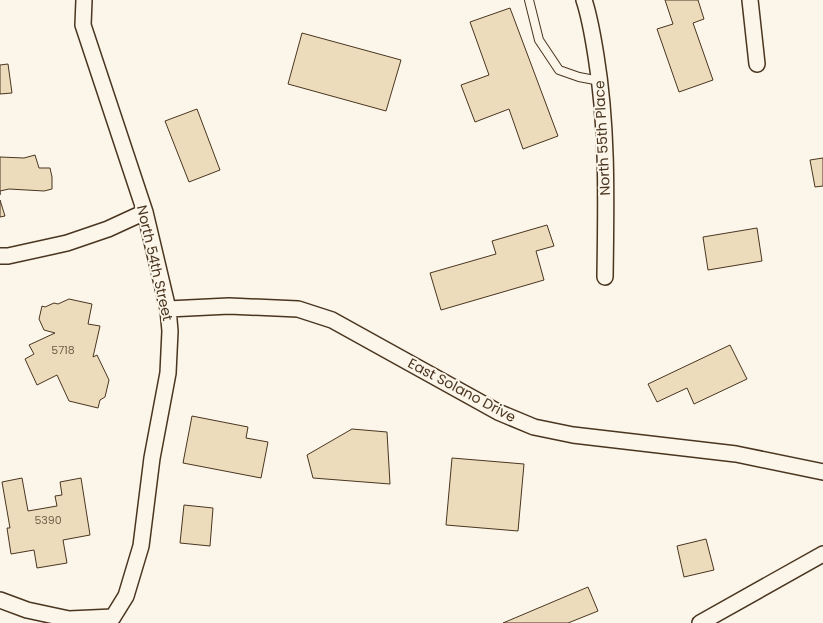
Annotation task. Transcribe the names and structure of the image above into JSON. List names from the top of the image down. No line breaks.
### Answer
{"streets":{"street":["North 55th Place","North 54th Street","East Solano Drive"]},"crossings":[["North 54th Street","East Solano Drive"]],"house_numbers":["5718","5390"]}
